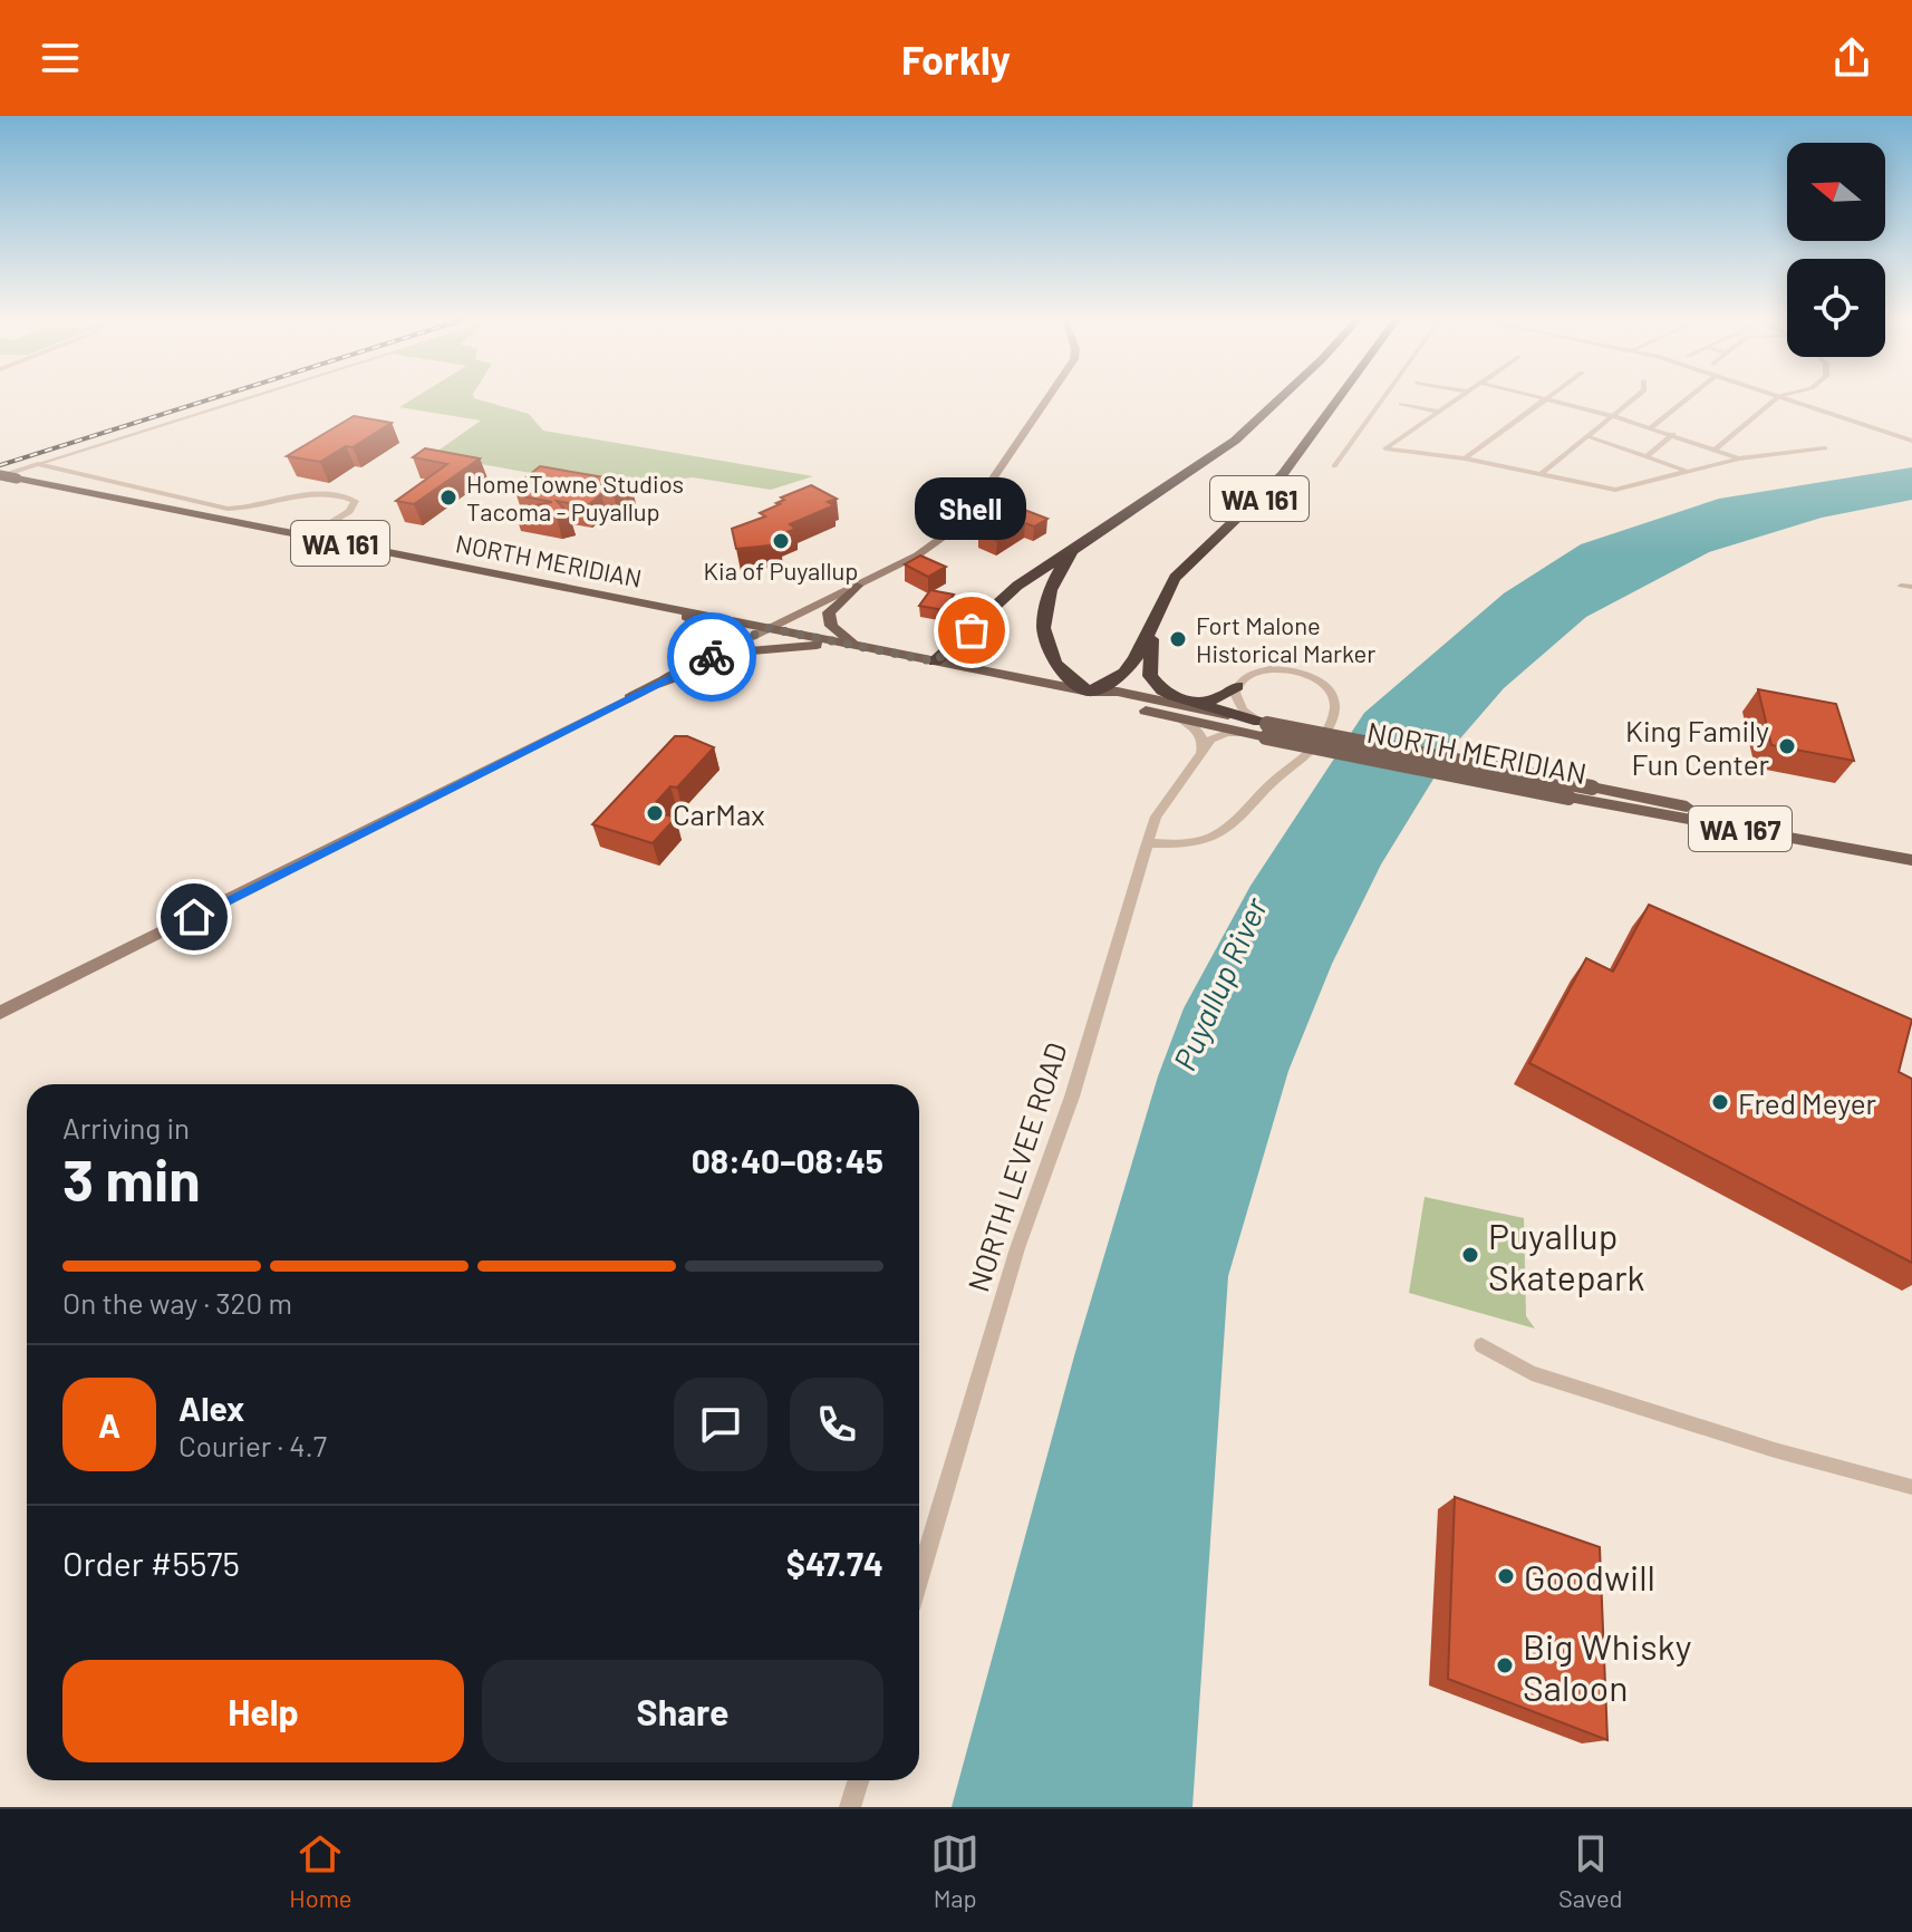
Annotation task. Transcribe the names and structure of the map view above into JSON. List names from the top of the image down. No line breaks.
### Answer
{"streets":{"highway":["WA 161","WA 167"],"main road":["NORTH MERIDIAN"],"street":["NORTH LEVEE ROAD"]},"crossings":[["WA 161","NORTH MERIDIAN"],["WA 161","WA 167"],["NORTH MERIDIAN","WA 167"],["NORTH MERIDIAN","NORTH LEVEE ROAD"],["WA 167","NORTH LEVEE ROAD"]],"water":["Puyallup River"],"places":["HomeTowne Studios Tacoma - Puyallup","Kia of Puyallup","Shell","Fort Malone Historical Marker","King Family Fun Center","CarMax","Fred Meyer","Puyallup Skatepark","Goodwill","Big Whisky Saloon"],"north":"left","page":{"header":"Forkly","bubble":"Shell","heading":["3 min","Arriving in","08:40–08:45"],"panel":["Alex","Courier · 4.7","Order #5575","$47.74"],"bar":"On the way · 320 m","round":"A","buttons":["Help","Share"],"tabs":["Home","Map","Saved"]}}
